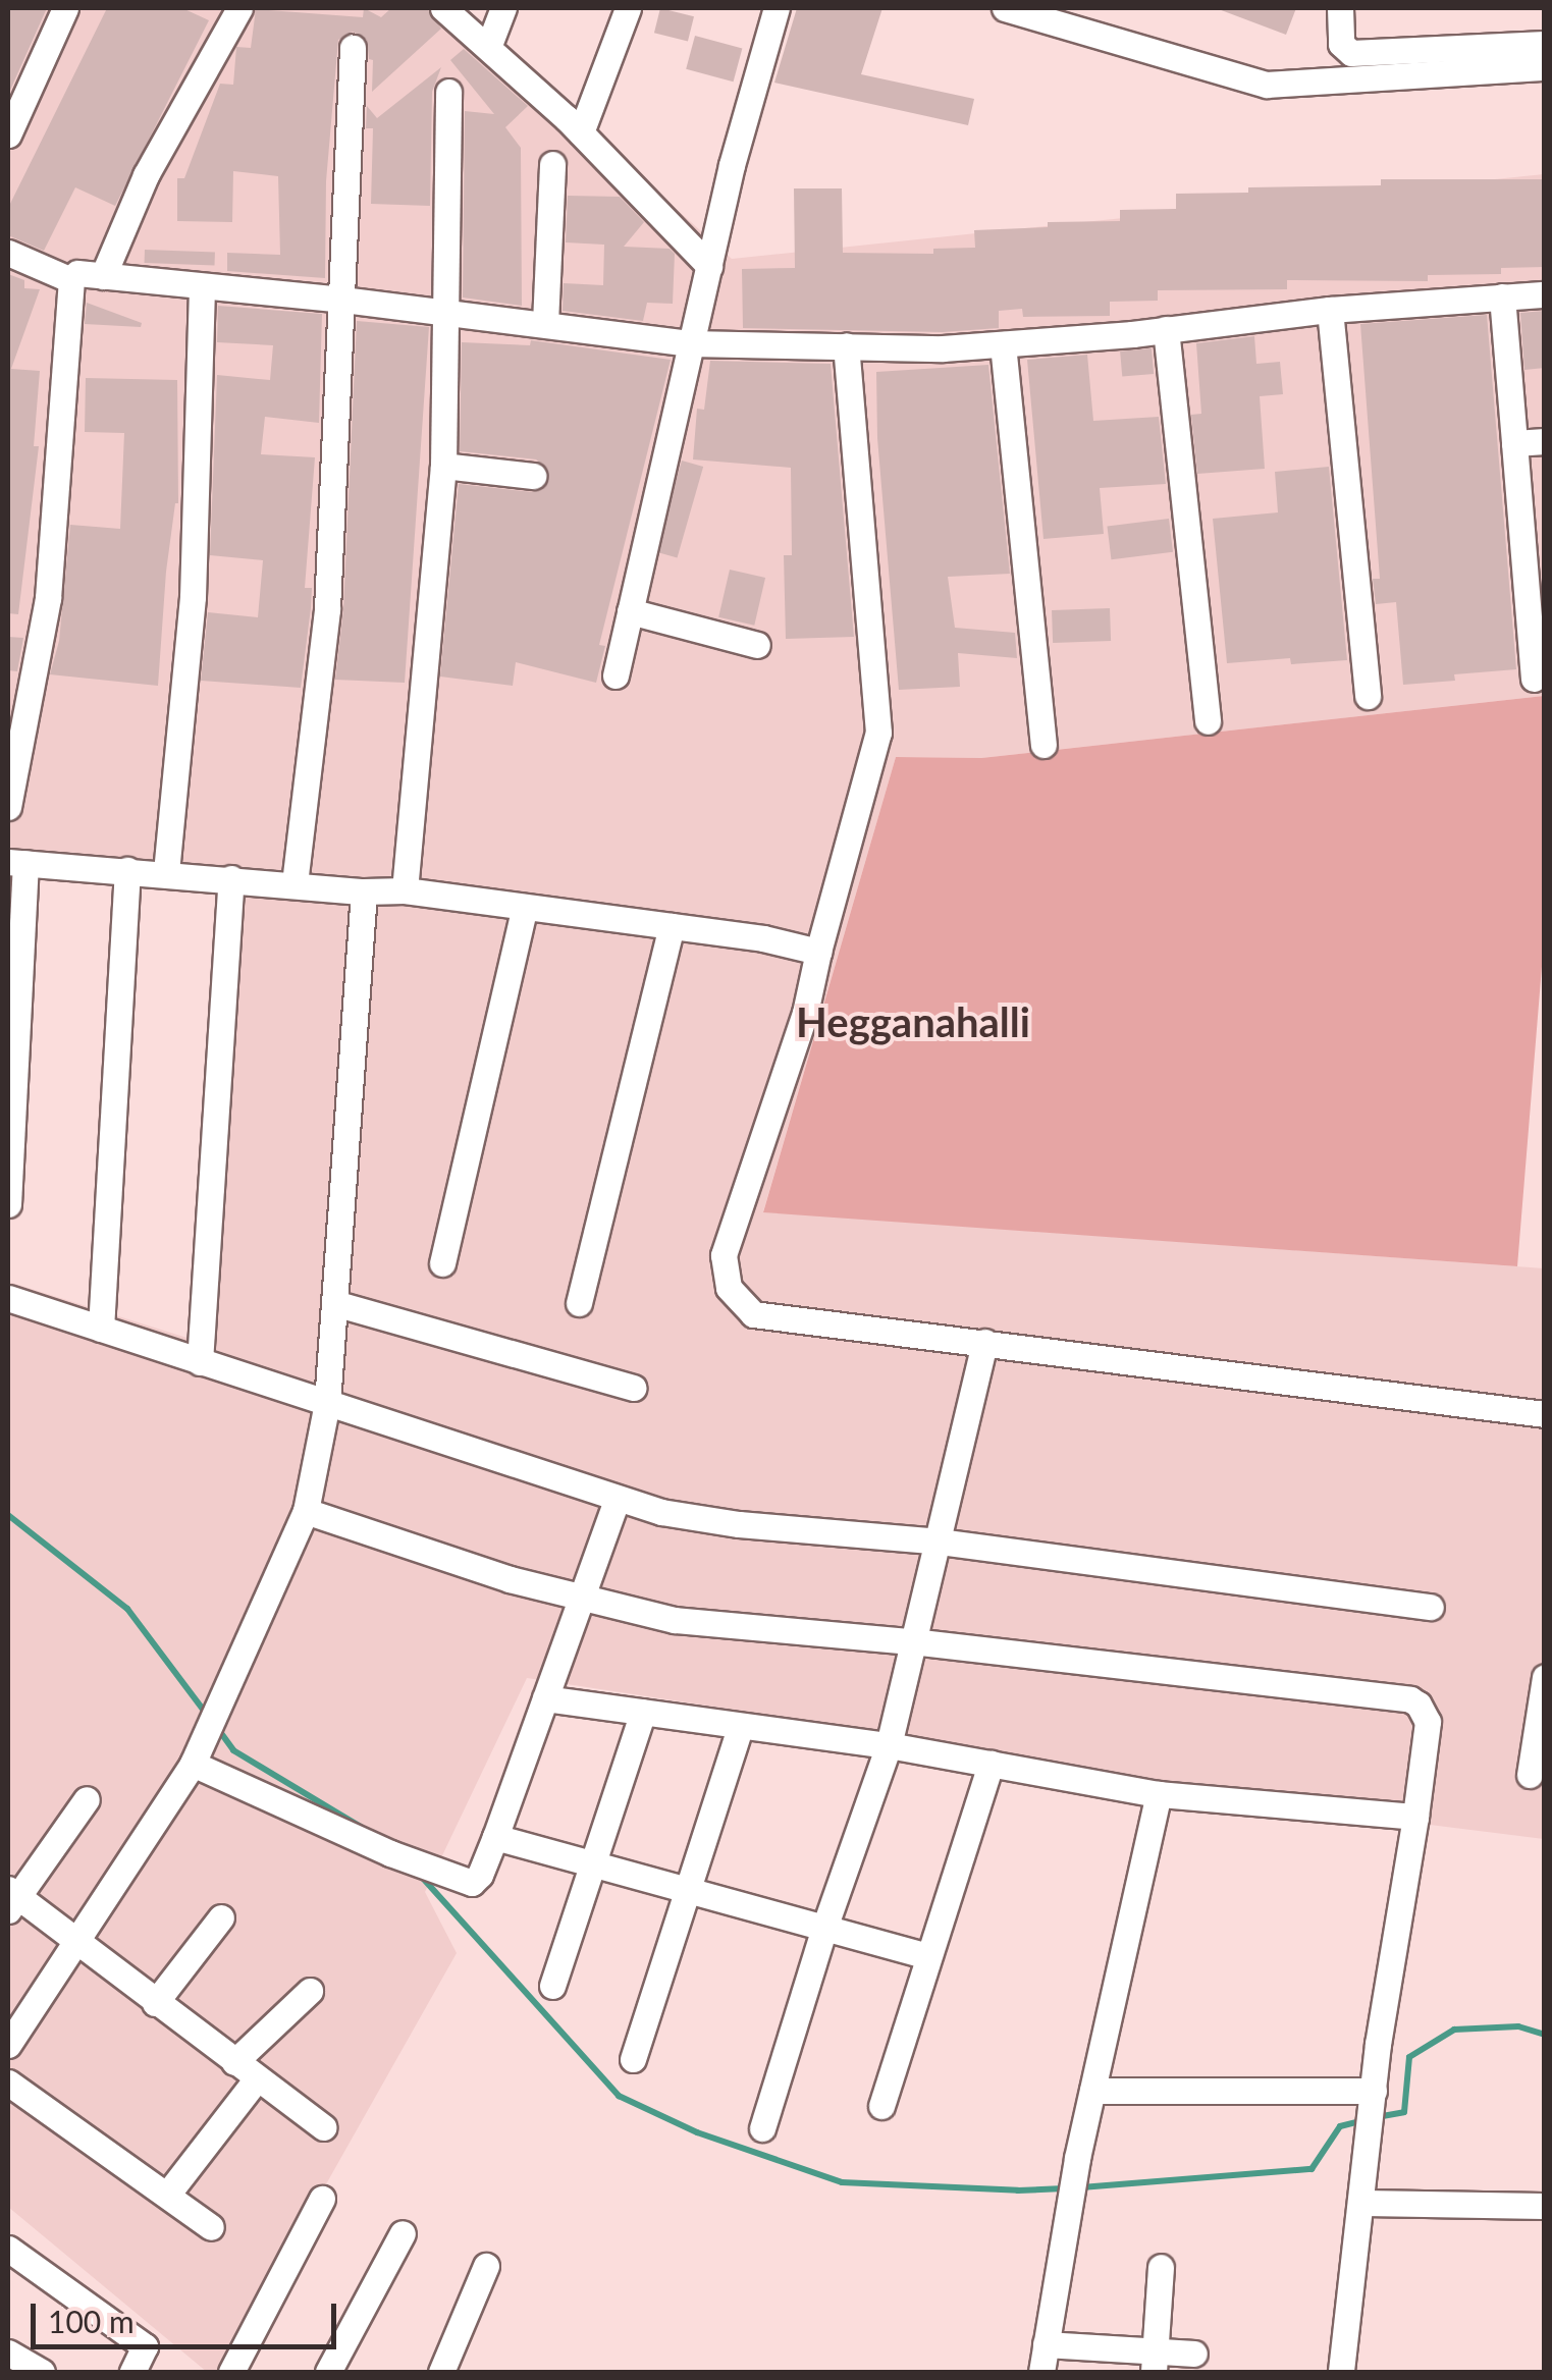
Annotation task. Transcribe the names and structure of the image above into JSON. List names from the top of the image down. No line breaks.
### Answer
{"districts":["Hegganahalli"],"scale_bar":"100 m"}
